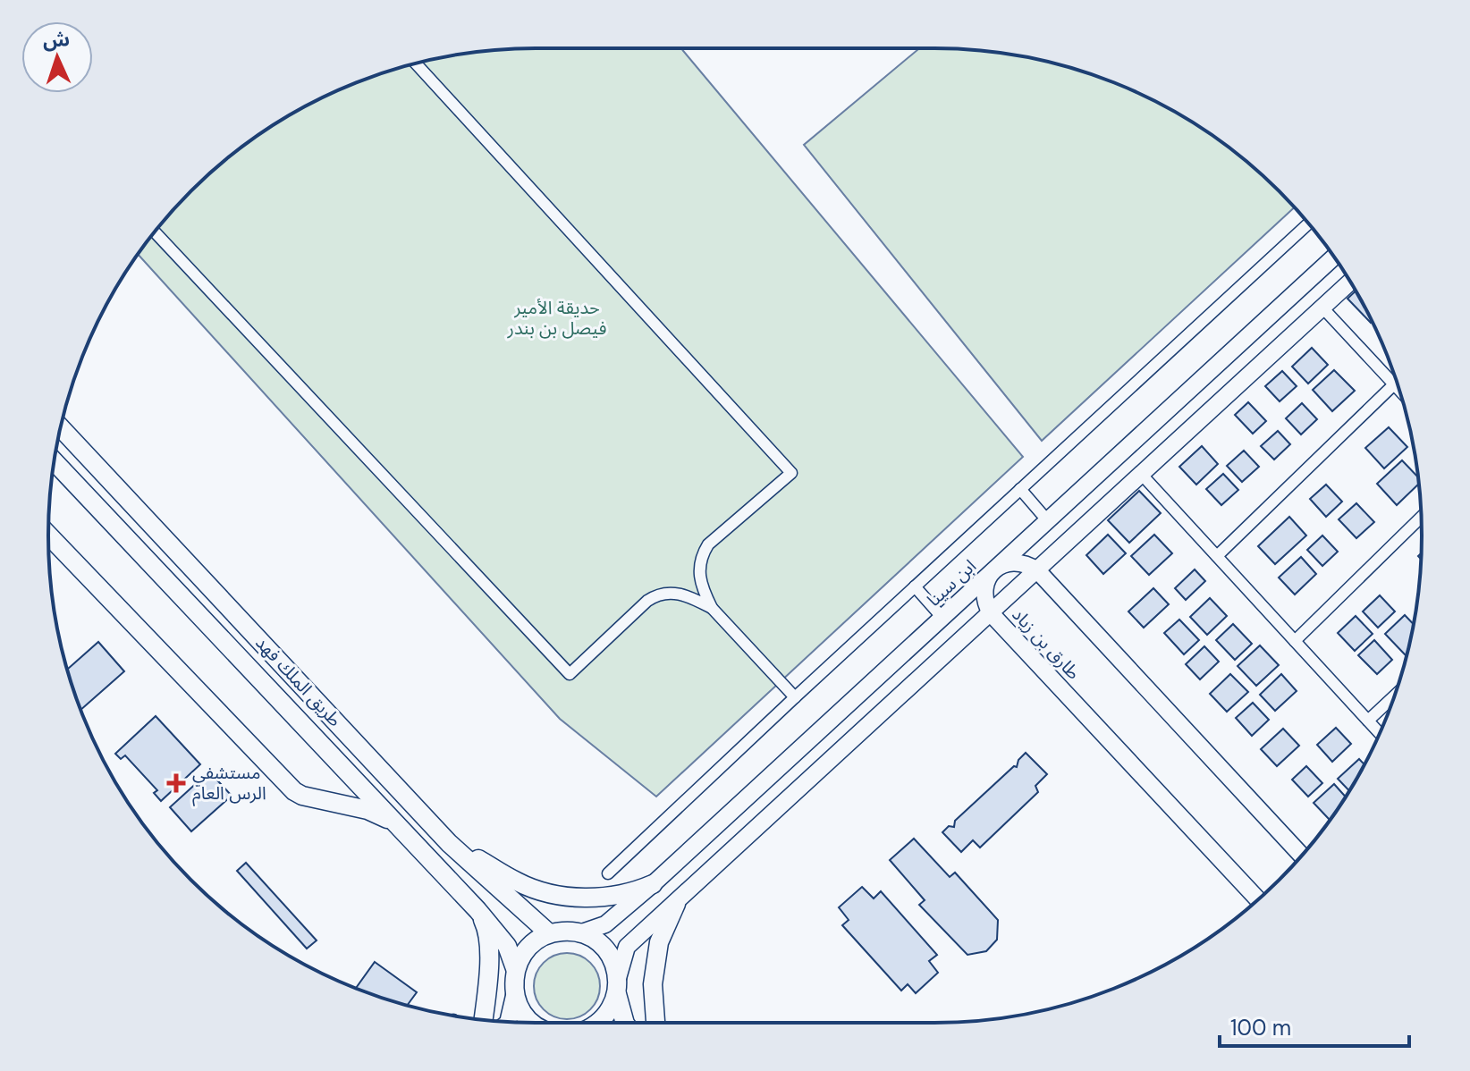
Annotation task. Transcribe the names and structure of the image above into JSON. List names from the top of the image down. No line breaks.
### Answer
{"streets":{"main road":["طريق الملك فهد"],"street":["ابن سينا","طارق بن زياد"]},"crossings":[["ابن سينا","طارق بن زياد"]],"parks":["حديقة الأمير فيصل بن بندر"],"places":{"health":["مستشفي الرس العام"]},"scale_bar":"100 m","north":"top"}
